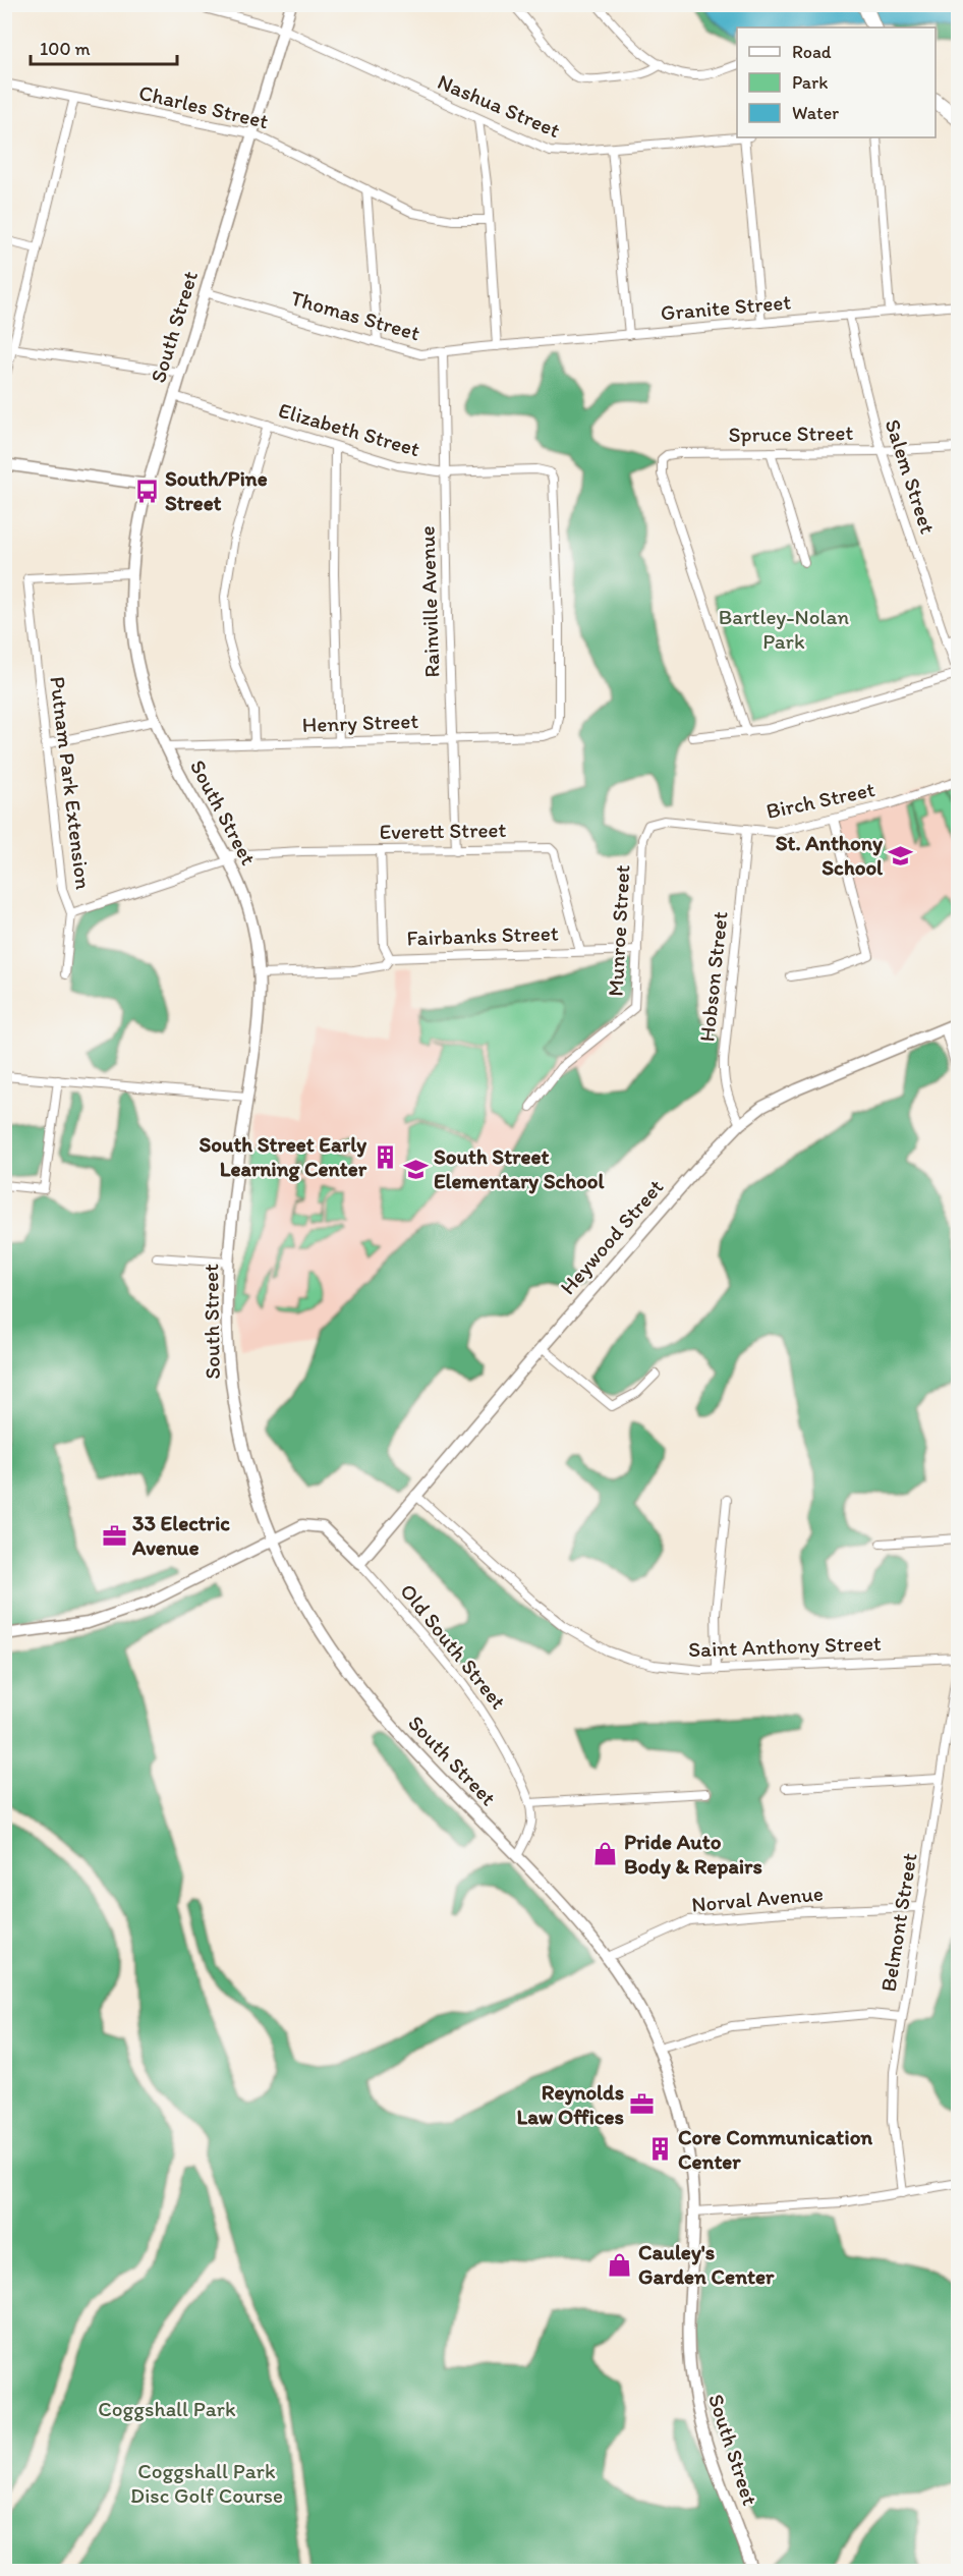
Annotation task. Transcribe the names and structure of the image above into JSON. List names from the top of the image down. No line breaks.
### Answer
{"streets":{"main road":["South Street","Heywood Street","Old South Street"],"street":["Nashua Street","Charles Street","Granite Street","Thomas Street","Elizabeth Street","Spruce Street","Salem Street","Rainville Avenue","Henry Street","Putnam Park Extension","Birch Street","Everett Street","Munroe Street","Fairbanks Street","Hobson Street","Saint Anthony Street","Norval Avenue","Belmont Street"]},"crossings":[["Nashua Street","South Street"],["Charles Street","South Street"],["Granite Street","Thomas Street"],["Granite Street","Salem Street"],["Thomas Street","South Street"],["Thomas Street","Rainville Avenue"],["South Street","Elizabeth Street"],["South Street","Henry Street"],["South Street","Putnam Park Extension"],["South Street","Everett Street"],["South Street","Fairbanks Street"],["South Street","Old South Street"],["South Street","Norval Avenue"],["Elizabeth Street","Rainville Avenue"],["Elizabeth Street","Henry Street"],["Spruce Street","Salem Street"],["Rainville Avenue","Henry Street"],["Rainville Avenue","Everett Street"],["Putnam Park Extension","Everett Street"],["Birch Street","Munroe Street"],["Birch Street","Hobson Street"],["Everett Street","Fairbanks Street"],["Munroe Street","Fairbanks Street"],["Hobson Street","Heywood Street"],["Heywood Street","Old South Street"],["Heywood Street","Saint Anthony Street"],["Saint Anthony Street","Belmont Street"],["Norval Avenue","Belmont Street"]],"parks":["Bartley-Nolan Park","Coggshall Park","Coggshall Park Disc Golf Course"],"places":{"bus stop":["South/Pine Street"],"school or university":["St. Anthony School","South Street Elementary School"],"building":["South Street Early Learning Center","Core Communication Center"],"office":["33 Electric Avenue","Reynolds Law Offices"],"shop":["Pride Auto Body & Repairs","Cauley's Garden Center"]},"legend":["Road","Park","Water"],"scale_bar":"100 m"}
